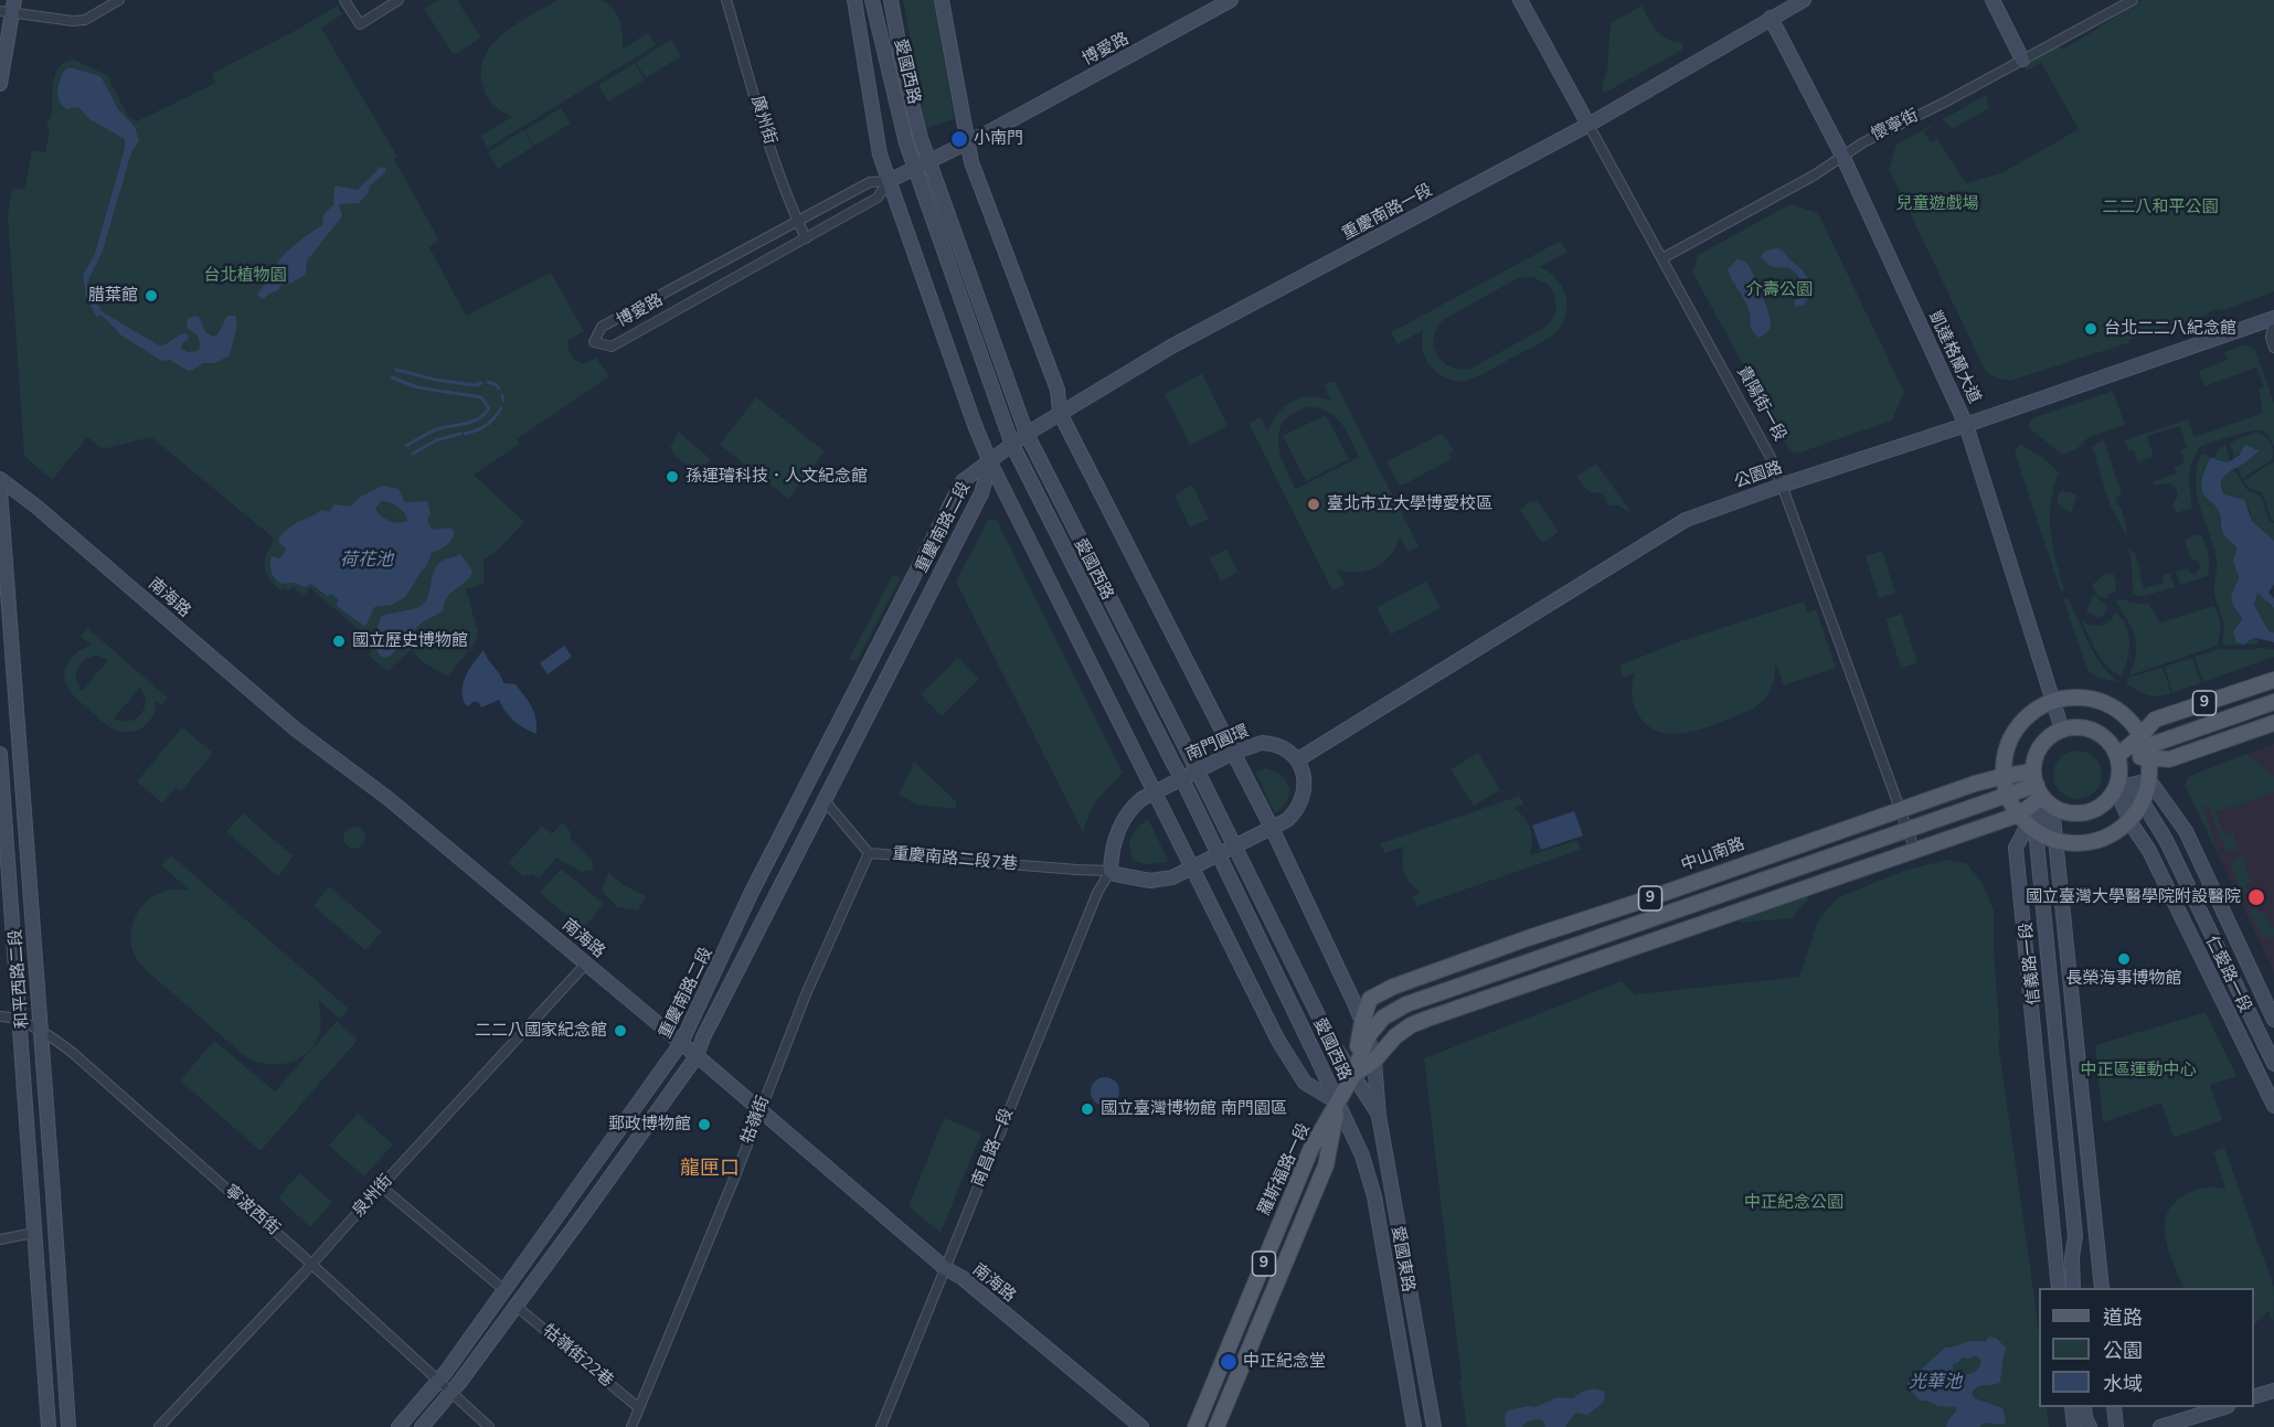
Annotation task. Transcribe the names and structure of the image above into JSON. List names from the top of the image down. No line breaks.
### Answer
{"streets":{"main road":["9","中山南路","羅斯福路一段"],"street":["博愛路","愛國西路","廣州街","懷寧街","重慶南路一段","凱達格蘭大道","貴陽街一段","公園路","重慶南路二段","南海路","南門圓環","重慶南路二段7巷","信義路一段","仁愛路一段","和平西路二段","牯嶺街","南昌路一段","泉州街","寧波西街","愛國東路","牯嶺街22巷"]},"crossings":[["博愛路","愛國西路"],["博愛路","廣州街"],["愛國西路","重慶南路一段"],["愛國西路","重慶南路二段"],["愛國西路","南門圓環"],["愛國西路","中山南路"],["愛國西路","羅斯福路一段"],["愛國西路","愛國東路"],["懷寧街","凱達格蘭大道"],["懷寧街","貴陽街一段"],["重慶南路一段","凱達格蘭大道"],["重慶南路一段","貴陽街一段"],["重慶南路一段","重慶南路二段"],["凱達格蘭大道","公園路"],["凱達格蘭大道","9"],["凱達格蘭大道","中山南路"],["凱達格蘭大道","信義路一段"],["凱達格蘭大道","仁愛路一段"],["貴陽街一段","公園路"],["貴陽街一段","9"],["貴陽街一段","中山南路"],["公園路","南門圓環"],["重慶南路二段","南海路"],["重慶南路二段","重慶南路二段7巷"],["重慶南路二段","寧波西街"],["重慶南路二段","牯嶺街22巷"],["南海路","牯嶺街"],["南海路","南昌路一段"],["南海路","泉州街"],["9","中山南路"],["9","信義路一段"],["9","仁愛路一段"],["9","愛國東路"],["南門圓環","重慶南路二段7巷"],["南門圓環","南昌路一段"],["中山南路","信義路一段"],["中山南路","仁愛路一段"],["中山南路","羅斯福路一段"],["中山南路","愛國東路"],["重慶南路二段7巷","牯嶺街"],["重慶南路二段7巷","南昌路一段"],["信義路一段","仁愛路一段"],["和平西路二段","寧波西街"],["牯嶺街","牯嶺街22巷"],["羅斯福路一段","愛國東路"],["泉州街","寧波西街"]],"districts":["龍匣口"],"water":["荷花池","光華池"],"parks":["兒童遊戲場","二二八和平公園","台北植物園","介壽公園","中正區運動中心","中正紀念公園"],"places":["小南門","腊葉館","台北二二八紀念館","孫運璿科技．人文紀念館","臺北市立大學博愛校區","國立歷史博物館","國立臺灣大學醫學院附設醫院","長榮海事博物館","二二八國家紀念館","國立臺灣博物館 南門園區","郵政博物館","中正紀念堂"],"legend":["道路","公園","水域"]}
